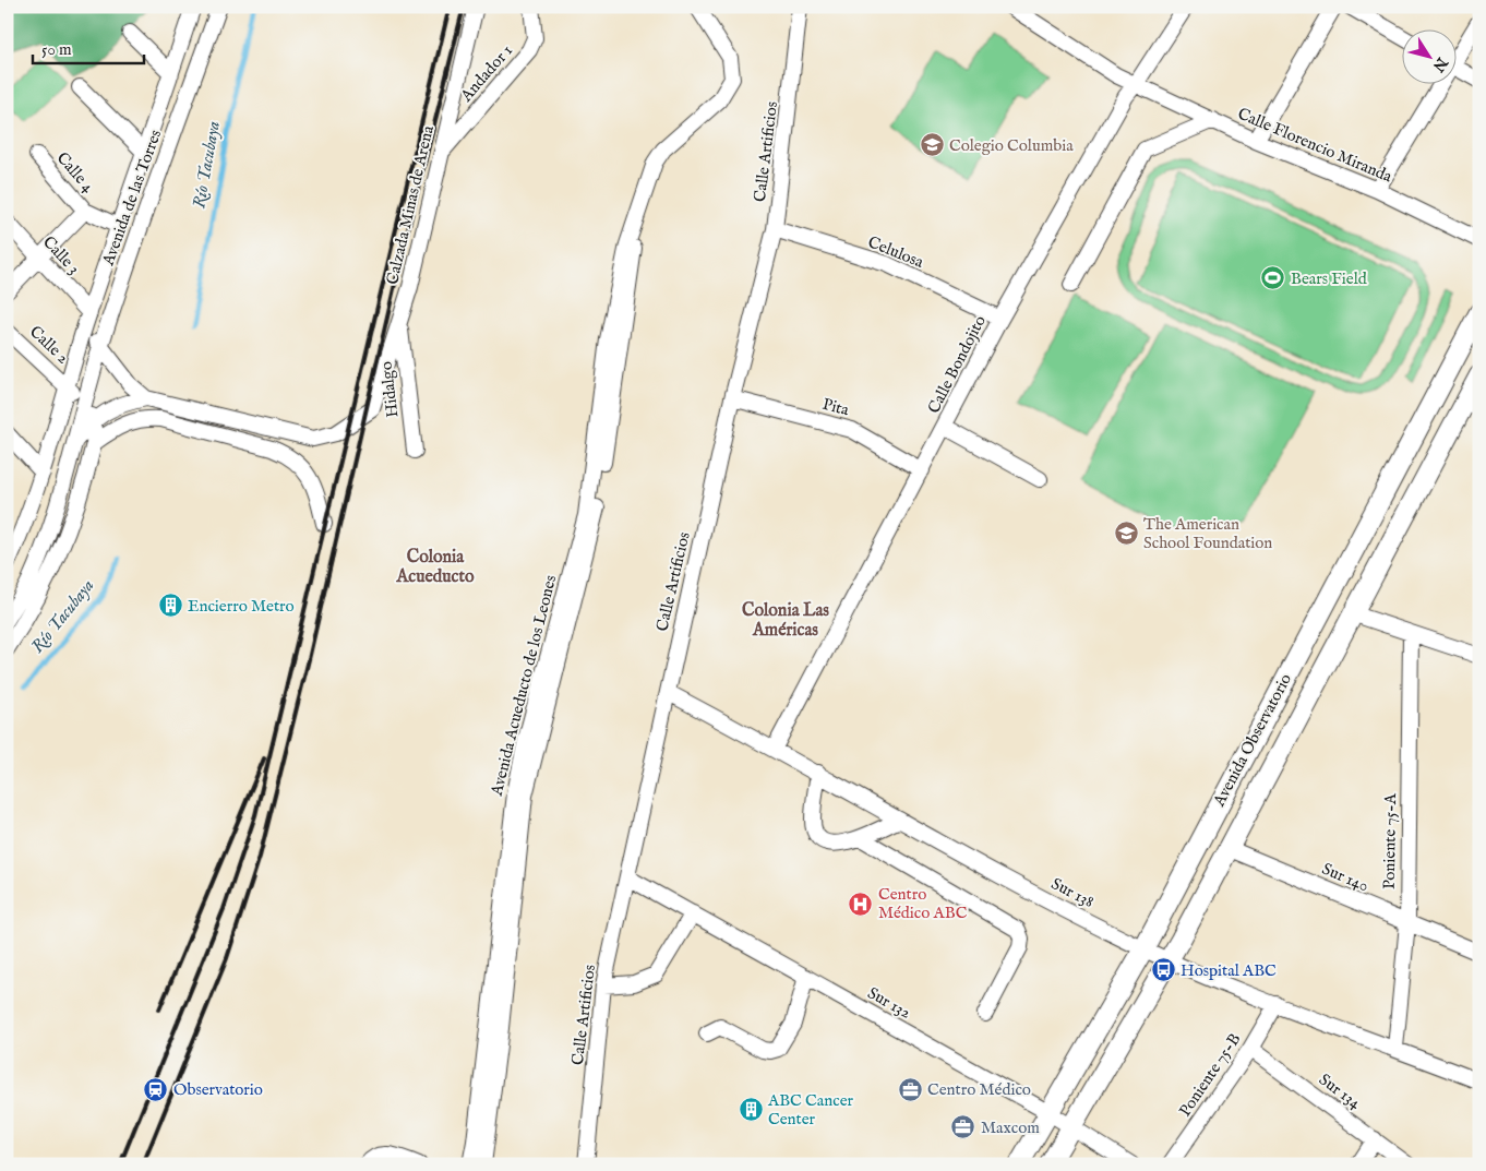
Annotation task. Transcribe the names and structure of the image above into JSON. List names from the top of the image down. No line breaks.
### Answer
{"streets":{"main road":["Avenida Observatorio"],"street":["Andador 1","Calle Florencio Miranda","Calle Artificios","Calle 4","Avenida de las Torres","Calzada Minas de Arena","Celulosa","Calle 3","Calle 2","Calle Bondojito","Hidalgo","Pita","Avenida Acueducto de los Leones","Poniente 75-A","Sur 140","Sur 138","Sur 132","Poniente 75-B","Sur 134"]},"crossings":[["Andador 1","Calzada Minas de Arena"],["Calle Florencio Miranda","Calle Bondojito"],["Calle Artificios","Celulosa"],["Calle Artificios","Pita"],["Calle Artificios","Sur 138"],["Calle Artificios","Sur 132"],["Calle 4","Avenida de las Torres"],["Avenida de las Torres","Calle 3"],["Avenida de las Torres","Calle 2"],["Calzada Minas de Arena","Calle 3"],["Calzada Minas de Arena","Hidalgo"],["Celulosa","Calle Bondojito"],["Calle Bondojito","Pita"],["Calle Bondojito","Sur 138"],["Avenida Observatorio","Sur 140"],["Avenida Observatorio","Sur 138"],["Avenida Observatorio","Sur 132"],["Poniente 75-A","Sur 140"],["Poniente 75-A","Sur 138"],["Sur 138","Poniente 75-B"],["Poniente 75-B","Sur 134"]],"districts":["Colonia Acueducto","Colonia Las Américas"],"water":["Río Tacubaya"],"places":{"school or university":["Colegio Columbia","The American School Foundation"],"sports":["Bears Field"],"building":["Encierro Metro","ABC Cancer Center"],"hospital":["Centro Médico ABC"],"bus stop":["Hospital ABC"],"station":["Observatorio"],"office":["Centro Médico","Maxcom"]},"scale_bar":"50 m","north":"bottom right"}
